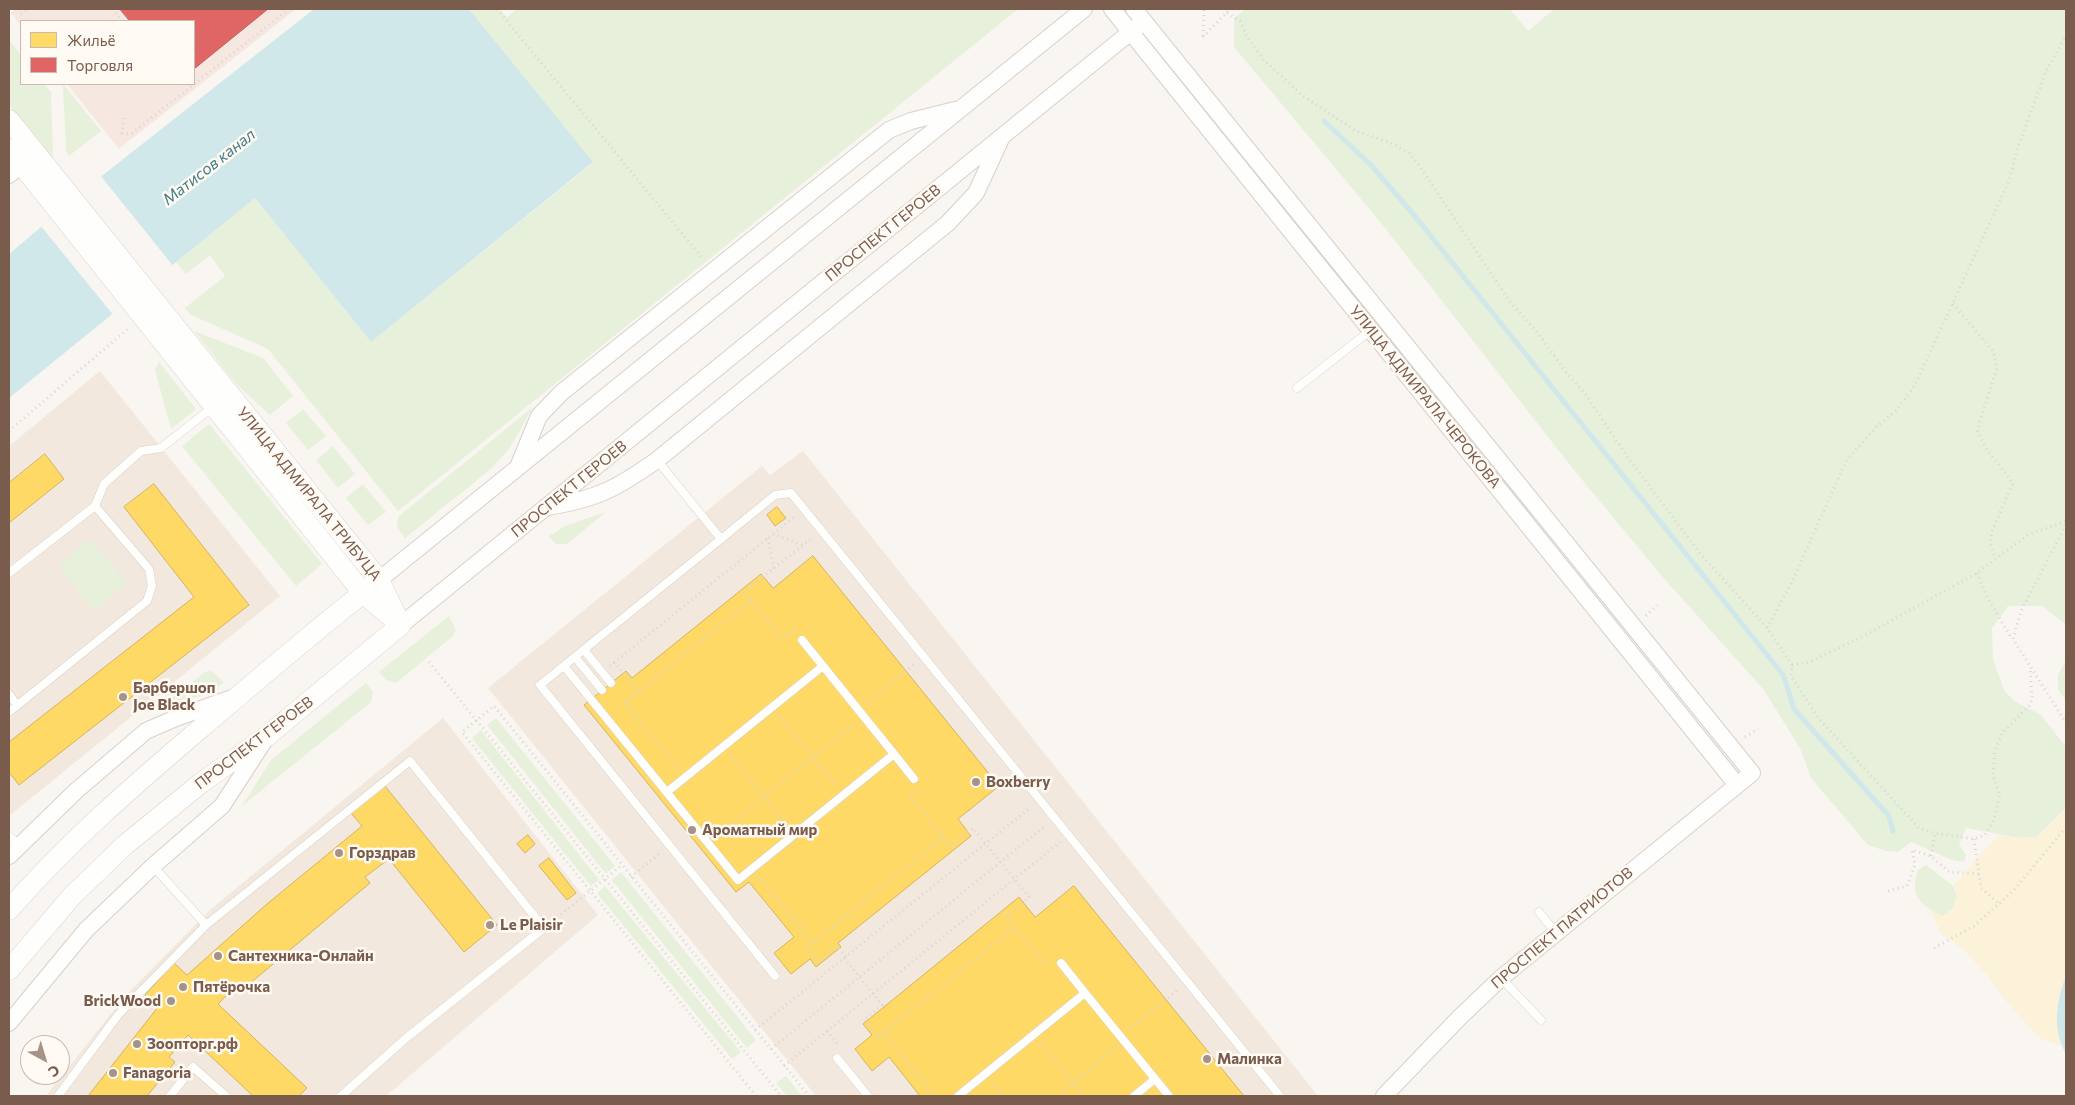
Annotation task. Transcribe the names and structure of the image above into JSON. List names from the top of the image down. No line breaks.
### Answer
{"streets":{"street":["ПРОСПЕКТ ГЕРОЕВ","УЛИЦА АДМИРАЛА ЧЕРОКОВА","УЛИЦА АДМИРАЛА ТРИБУЦА","ПРОСПЕКТ ПАТРИОТОВ"]},"crossings":[["ПРОСПЕКТ ГЕРОЕВ","УЛИЦА АДМИРАЛА ЧЕРОКОВА"],["ПРОСПЕКТ ГЕРОЕВ","УЛИЦА АДМИРАЛА ТРИБУЦА"],["УЛИЦА АДМИРАЛА ЧЕРОКОВА","ПРОСПЕКТ ПАТРИОТОВ"]],"water":["Матисов канал"],"places":["Барбершоп Joe Black","Boxberry","Ароматный мир","Горздрав","Le Plaisir","Сантехника-Онлайн","Пятёрочка","BrickWood","Зоопторг.рф","Малинка","Fanagoria"],"legend":["Жильё","Торговля"],"north":"bottom right"}
